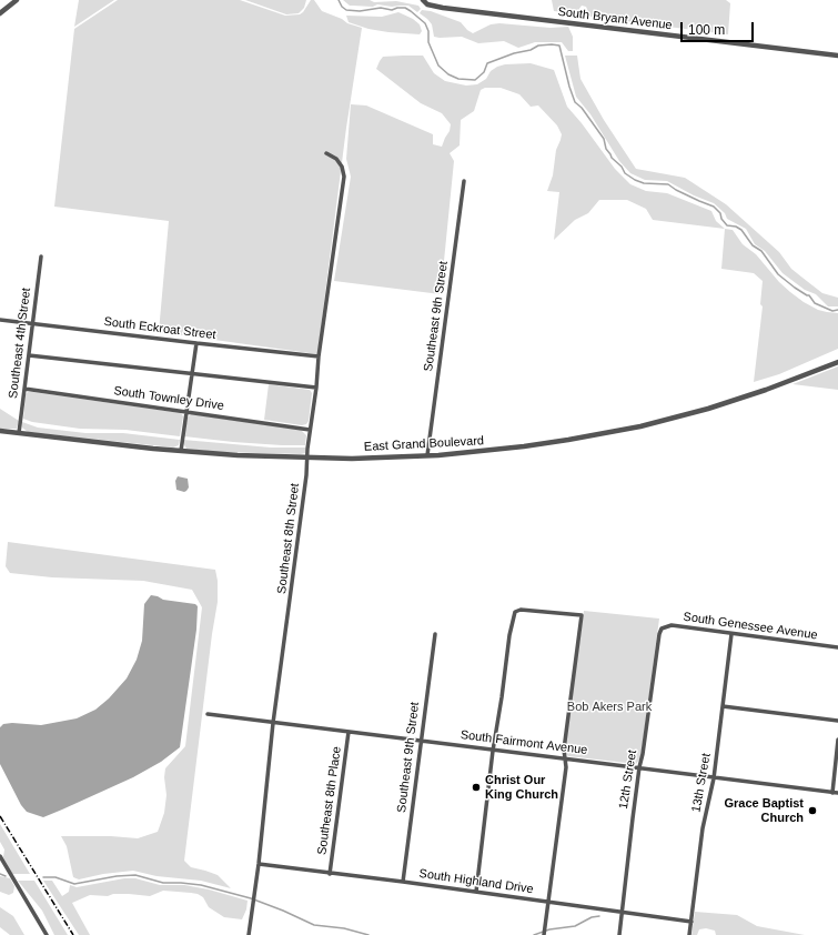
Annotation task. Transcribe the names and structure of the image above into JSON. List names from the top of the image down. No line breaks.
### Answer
{"streets":{"street":["South Bryant Avenue","Southeast 9th Street","South Eckroat Street","Southeast 4th Street","South Townley Drive","East Grand Boulevard","Southeast 8th Street","South Genessee Avenue","South Fairmont Avenue","12th Street","13th Street","Southeast 8th Place","South Highland Drive"]},"crossings":[["Southeast 9th Street","East Grand Boulevard"],["Southeast 9th Street","South Fairmont Avenue"],["Southeast 9th Street","South Highland Drive"],["South Eckroat Street","Southeast 4th Street"],["South Eckroat Street","Southeast 8th Street"],["Southeast 4th Street","South Townley Drive"],["Southeast 4th Street","East Grand Boulevard"],["South Townley Drive","Southeast 8th Street"],["East Grand Boulevard","Southeast 8th Street"],["Southeast 8th Street","South Fairmont Avenue"],["Southeast 8th Street","South Highland Drive"],["South Genessee Avenue","12th Street"],["South Genessee Avenue","13th Street"],["South Fairmont Avenue","12th Street"],["South Fairmont Avenue","13th Street"],["South Fairmont Avenue","Southeast 8th Place"],["12th Street","South Highland Drive"],["13th Street","South Highland Drive"],["Southeast 8th Place","South Highland Drive"]],"parks":["Bob Akers Park"],"places":["Christ Our King Church","Grace Baptist Church"],"scale_bar":"100 m"}
